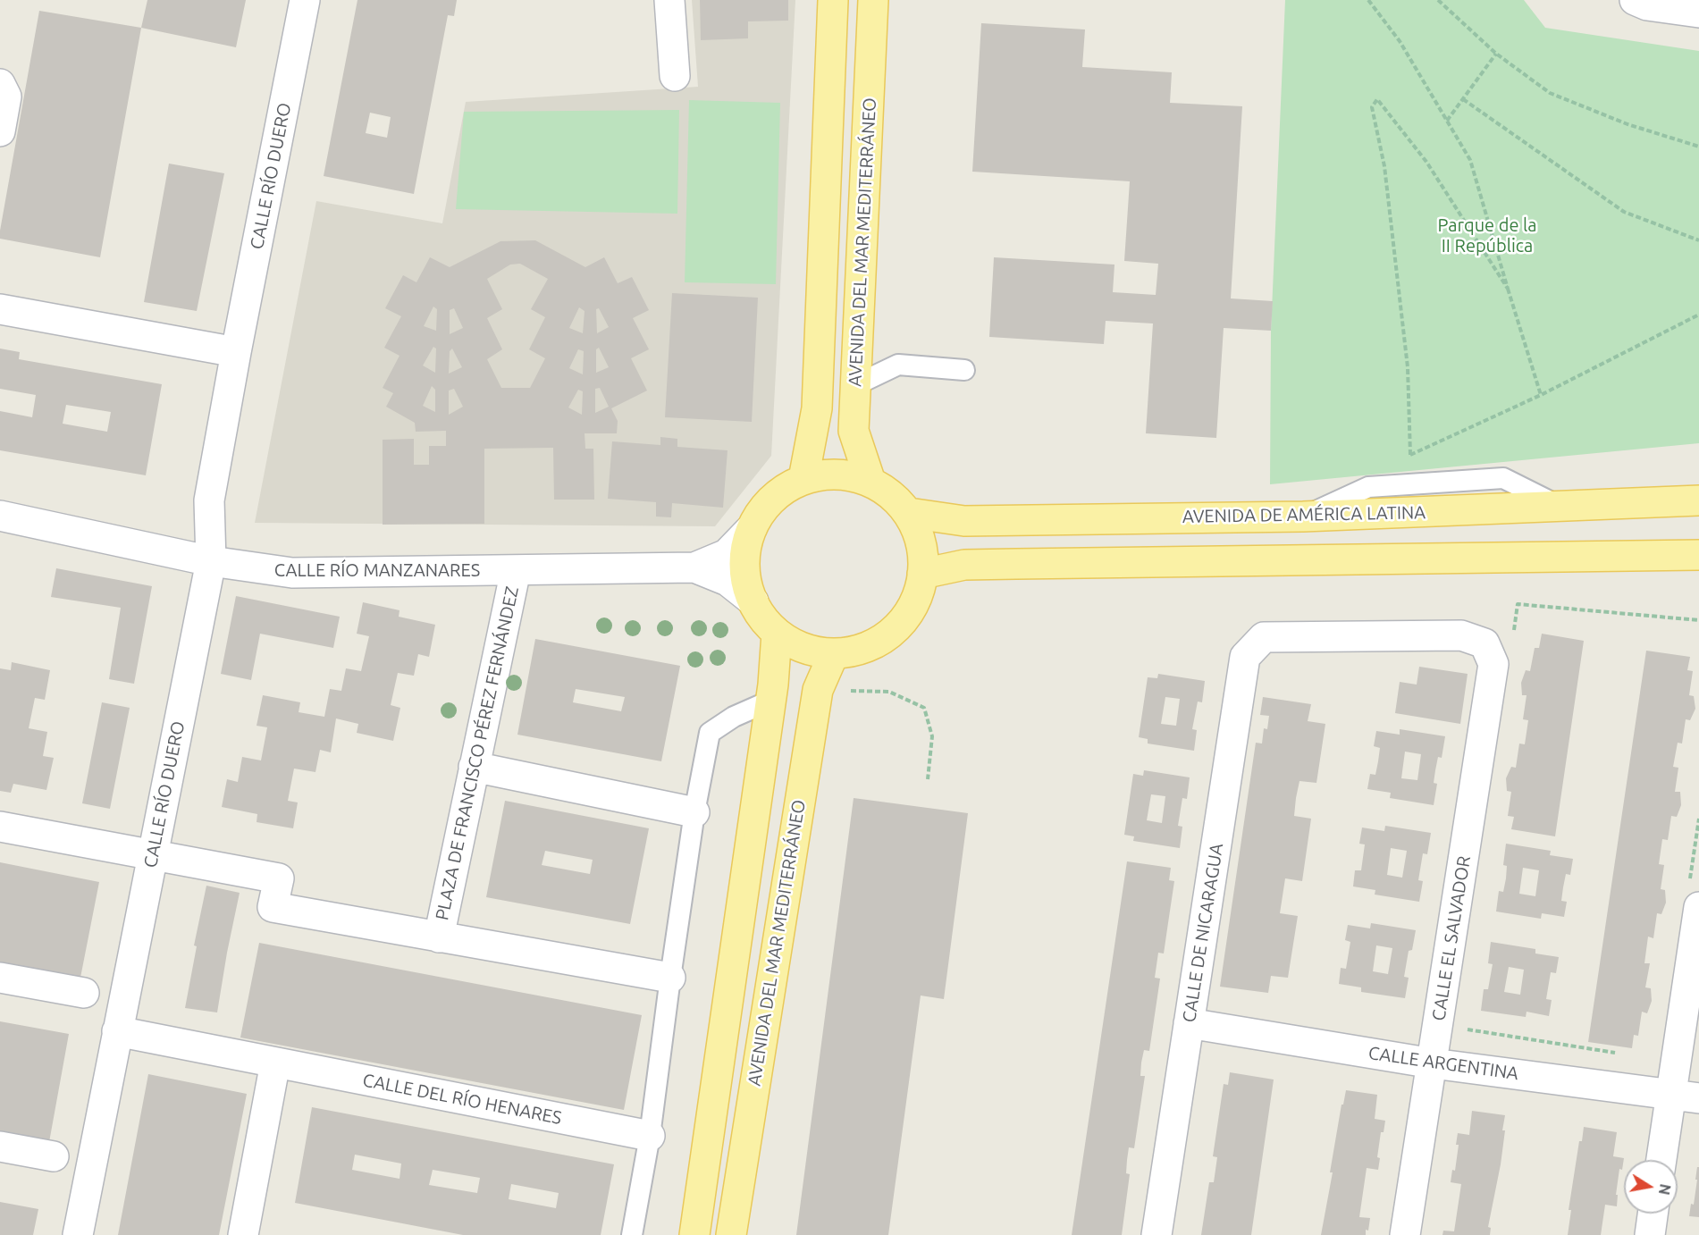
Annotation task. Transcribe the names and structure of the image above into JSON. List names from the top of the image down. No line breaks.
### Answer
{"streets":{"main road":["AVENIDA DEL MAR MEDITERRÁNEO","AVENIDA DE AMÉRICA LATINA"],"street":["CALLE RÍO DUERO","CALLE RÍO MANZANARES","PLAZA DE FRANCISCO PÉREZ FERNÁNDEZ","CALLE DE NICARAGUA","CALLE EL SALVADOR","CALLE ARGENTINA","CALLE DEL RÍO HENARES"]},"crossings":[["CALLE RÍO DUERO","CALLE RÍO MANZANARES"],["CALLE RÍO DUERO","PLAZA DE FRANCISCO PÉREZ FERNÁNDEZ"],["CALLE RÍO DUERO","CALLE DEL RÍO HENARES"],["AVENIDA DEL MAR MEDITERRÁNEO","AVENIDA DE AMÉRICA LATINA"],["AVENIDA DEL MAR MEDITERRÁNEO","CALLE RÍO MANZANARES"],["AVENIDA DE AMÉRICA LATINA","CALLE RÍO MANZANARES"],["CALLE RÍO MANZANARES","PLAZA DE FRANCISCO PÉREZ FERNÁNDEZ"],["CALLE DE NICARAGUA","CALLE EL SALVADOR"],["CALLE DE NICARAGUA","CALLE ARGENTINA"],["CALLE EL SALVADOR","CALLE ARGENTINA"]],"parks":["Parque de la II República"],"north":"right"}
